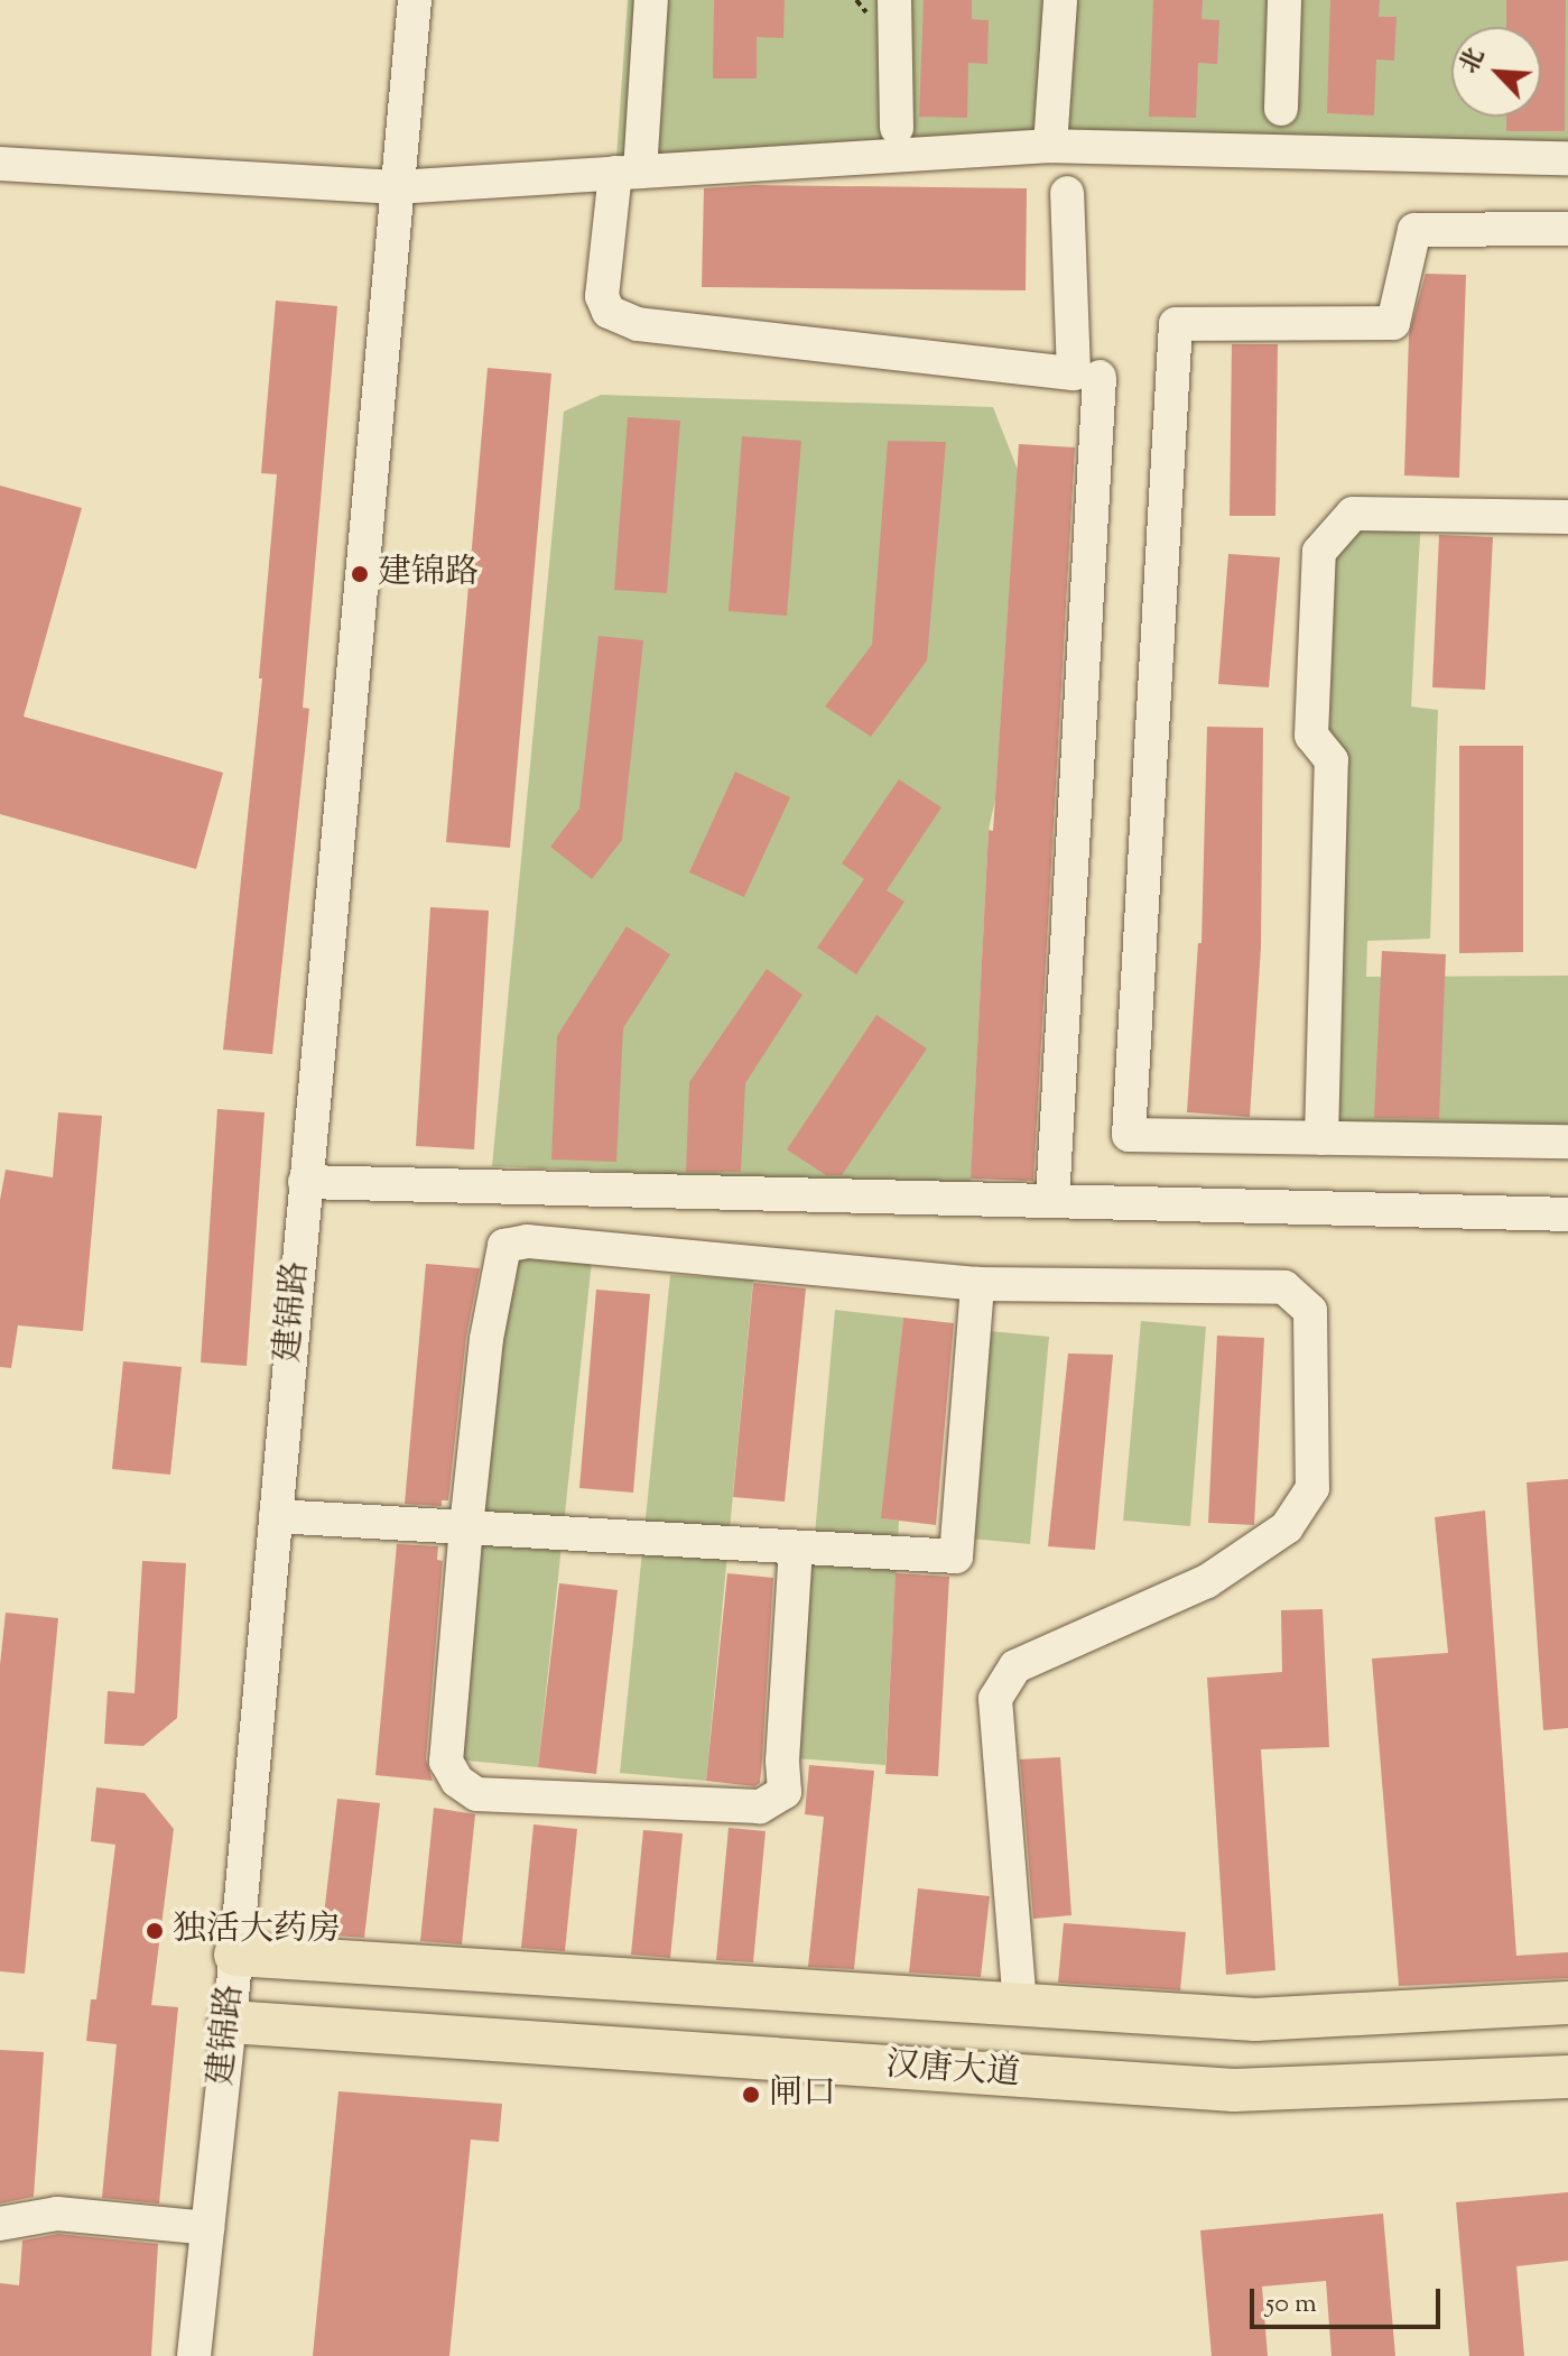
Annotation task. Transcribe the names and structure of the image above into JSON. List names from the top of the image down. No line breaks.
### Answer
{"streets":{"main road":["汉唐大道"],"street":["建锦路"]},"crossings":[["建锦路","汉唐大道"]],"places":["建锦路","独活大药房","闸口"],"scale_bar":"50 m","north":"top left"}
